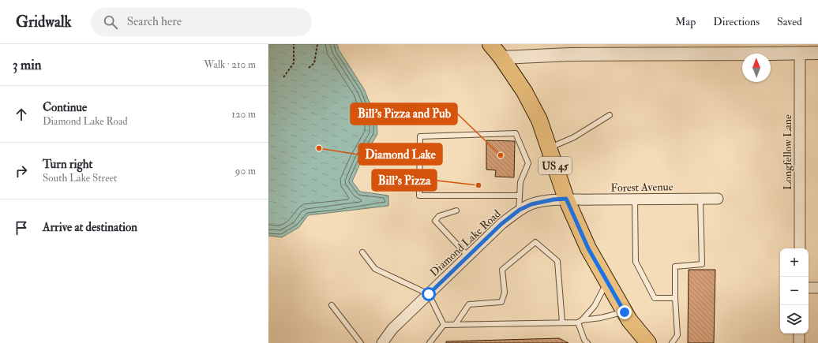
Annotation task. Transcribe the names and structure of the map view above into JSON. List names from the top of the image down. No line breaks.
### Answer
{"streets":{"main road":["US 45"],"street":["Longfellow Lane","Forest Avenue","Diamond Lake Road"]},"crossings":[["US 45","Forest Avenue"],["US 45","Diamond Lake Road"],["Forest Avenue","Diamond Lake Road"]],"places":["Diamond Lake","Bill's Pizza and Pub","Bill's Pizza"],"north":"top","page":{"header":"Gridwalk","search":"Search here","nav":["Map","Directions","Saved"],"heading":["3 min","Walk · 210 m"],"list":[["Continue","Diamond Lake Road","120 m"],["Turn right","South Lake Street","90 m"],"Arrive at destination"],"map_buttons":["+","−"]}}
